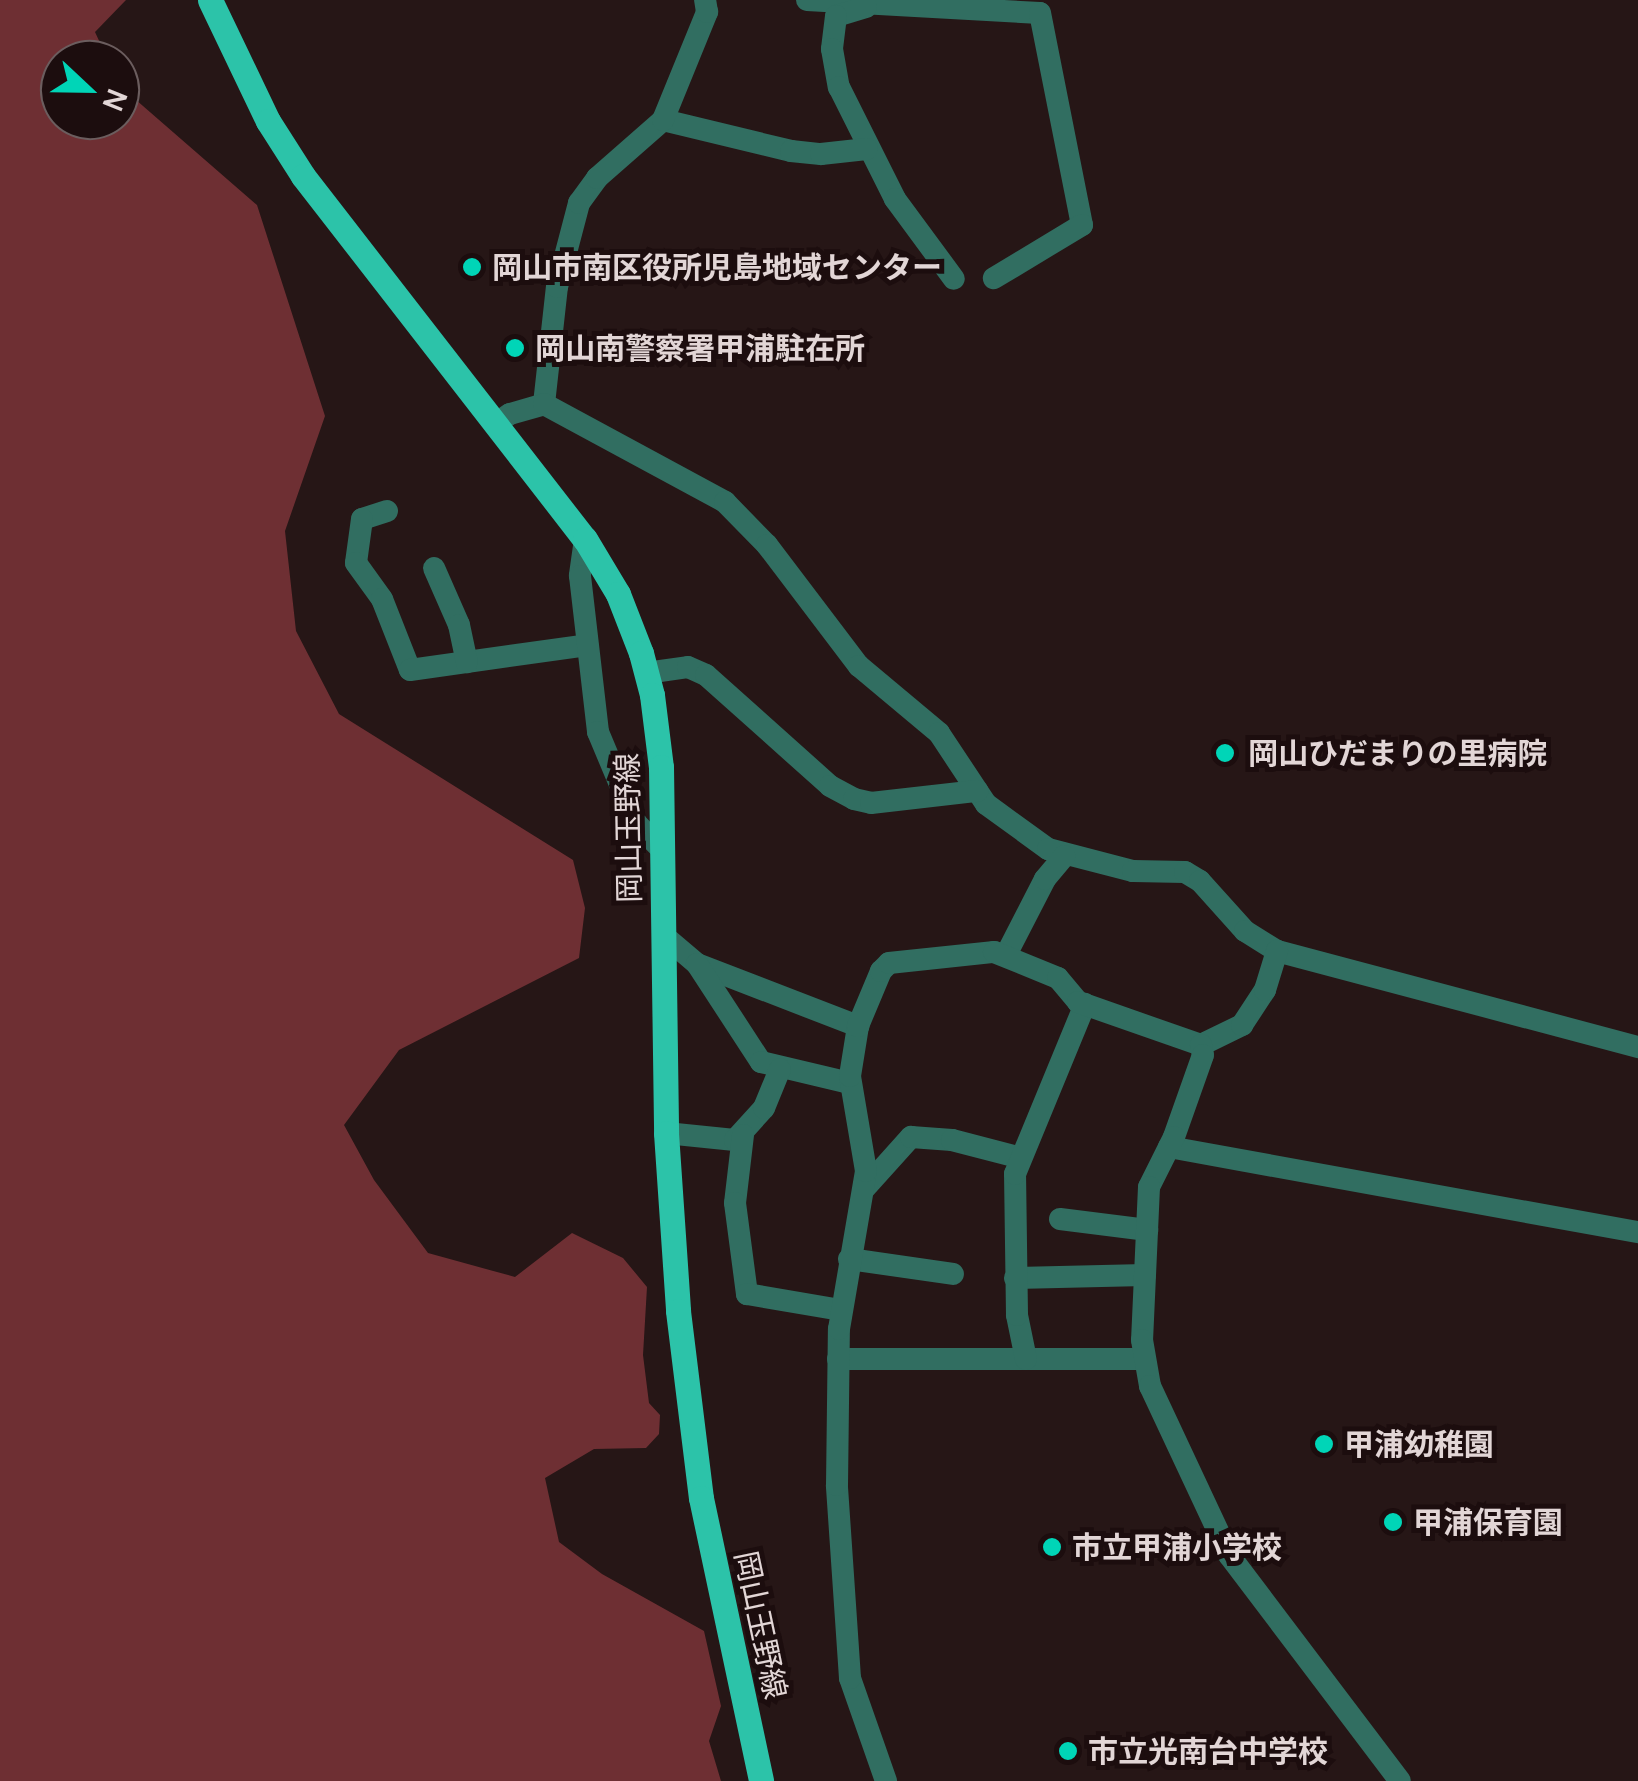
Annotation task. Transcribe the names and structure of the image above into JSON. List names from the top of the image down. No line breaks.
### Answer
{"streets":{"main road":["岡山玉野線"]},"places":["岡山市南区役所児島地域センター","岡山南警察署甲浦駐在所","岡山ひだまりの里病院","甲浦幼稚園","甲浦保育園","市立甲浦小学校","市立光南台中学校"],"north":"right"}
